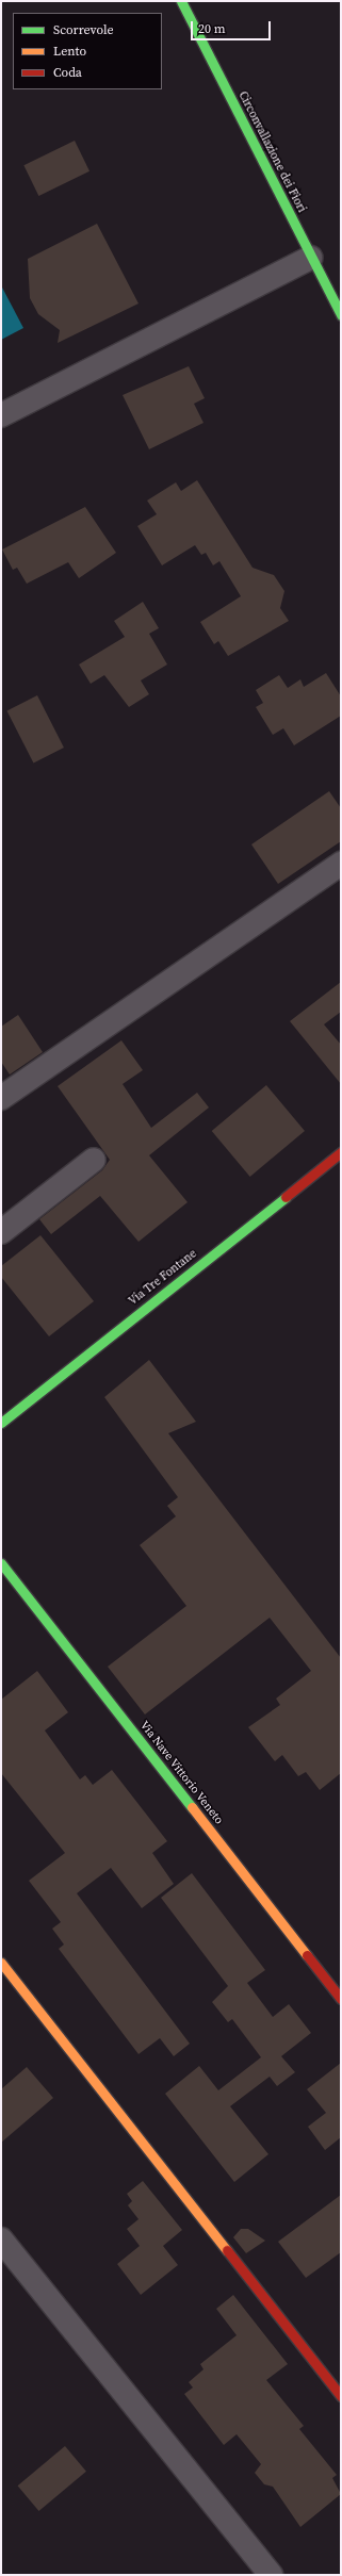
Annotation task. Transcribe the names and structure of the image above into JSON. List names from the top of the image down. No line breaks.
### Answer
{"streets":{"street":["Circonvallazione dei Fiori","Via Tre Fontane","Via Nave Vittorio Veneto"]},"legend":["Scorrevole","Lento","Coda"],"scale_bar":"20 m"}
